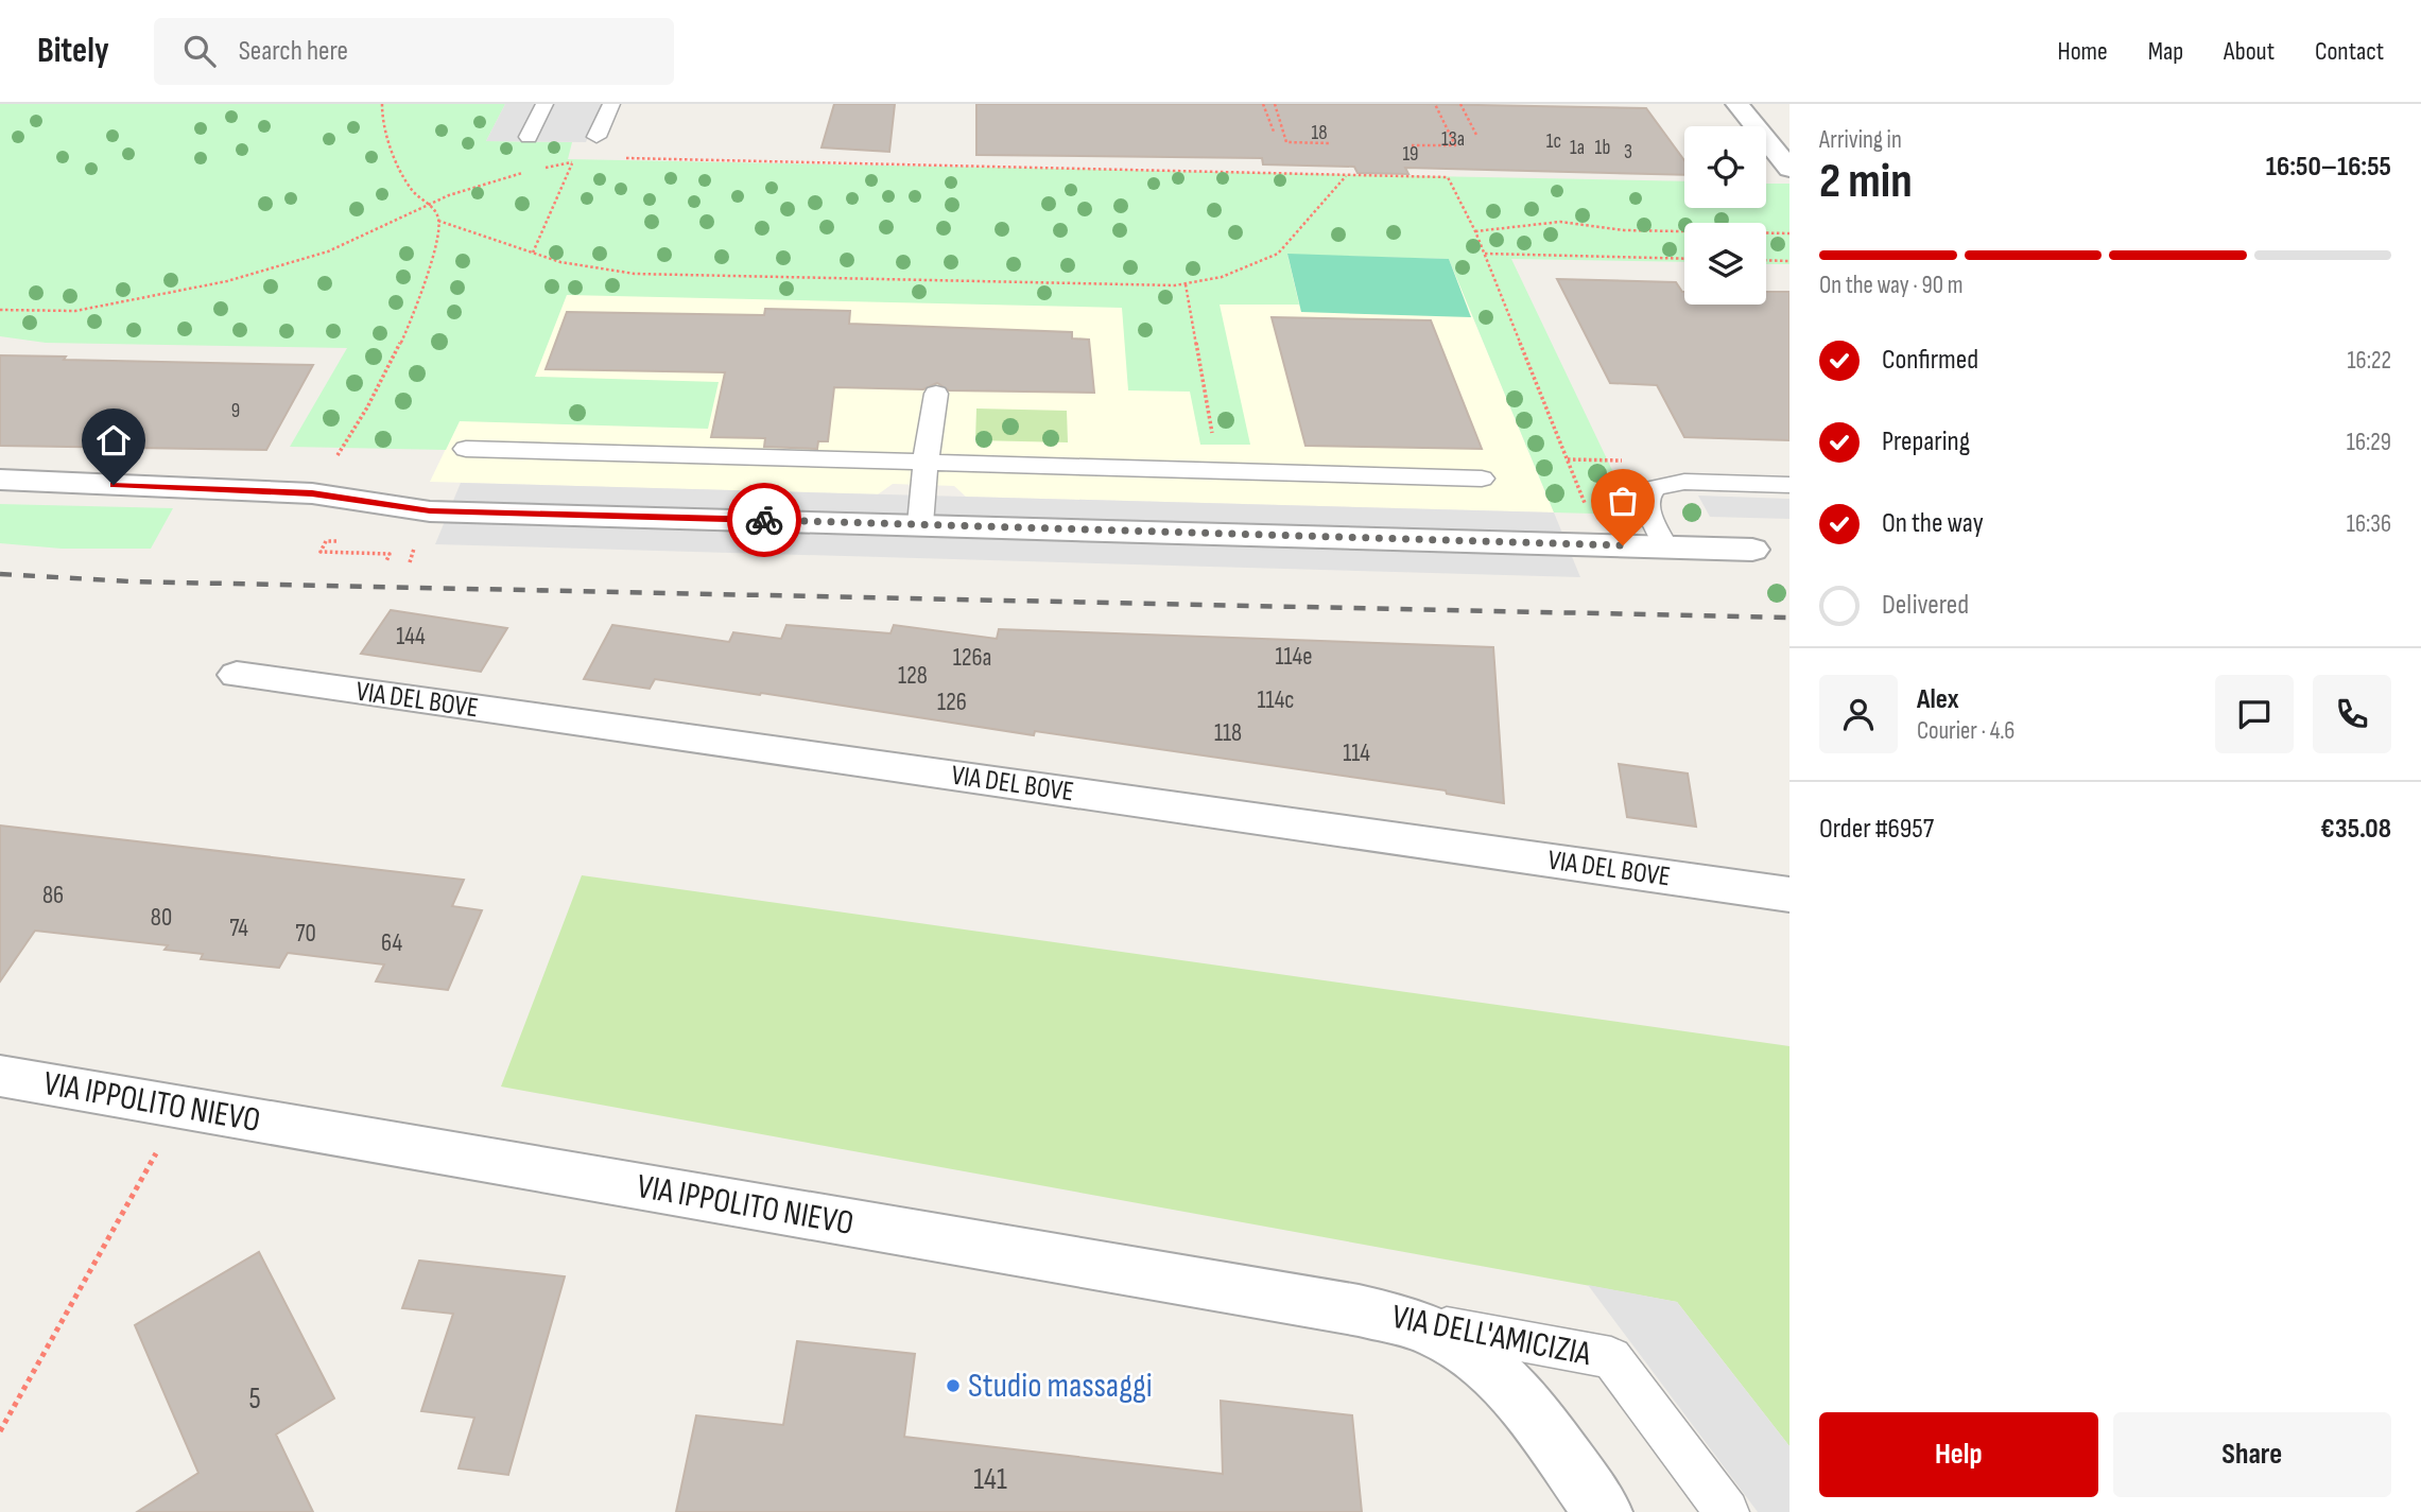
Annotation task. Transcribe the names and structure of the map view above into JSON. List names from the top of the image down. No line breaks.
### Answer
{"streets":{"street":["VIA DEL BOVE","VIA IPPOLITO NIEVO","VIA DELL'AMICIZIA"]},"crossings":[["VIA IPPOLITO NIEVO","VIA DELL'AMICIZIA"]],"places":["Studio massaggi"],"house_numbers":["18","13a","1c","1a","1b","3","19","9","144","114e","126a","128","114c","126","118","114","86","80","74","70","64","5","141"],"page":{"header":"Bitely","search":"Search here","nav":["Home","Map","About","Contact"],"heading":["2 min","Arriving in","16:50–16:55"],"panel":["Alex","Courier · 4.6","Order #6957","€35.08"],"bar":"On the way · 90 m","list":[["Confirmed","16:22"],["Preparing","16:29"],["On the way","16:36"],"Delivered"],"buttons":["Help","Share"]}}
